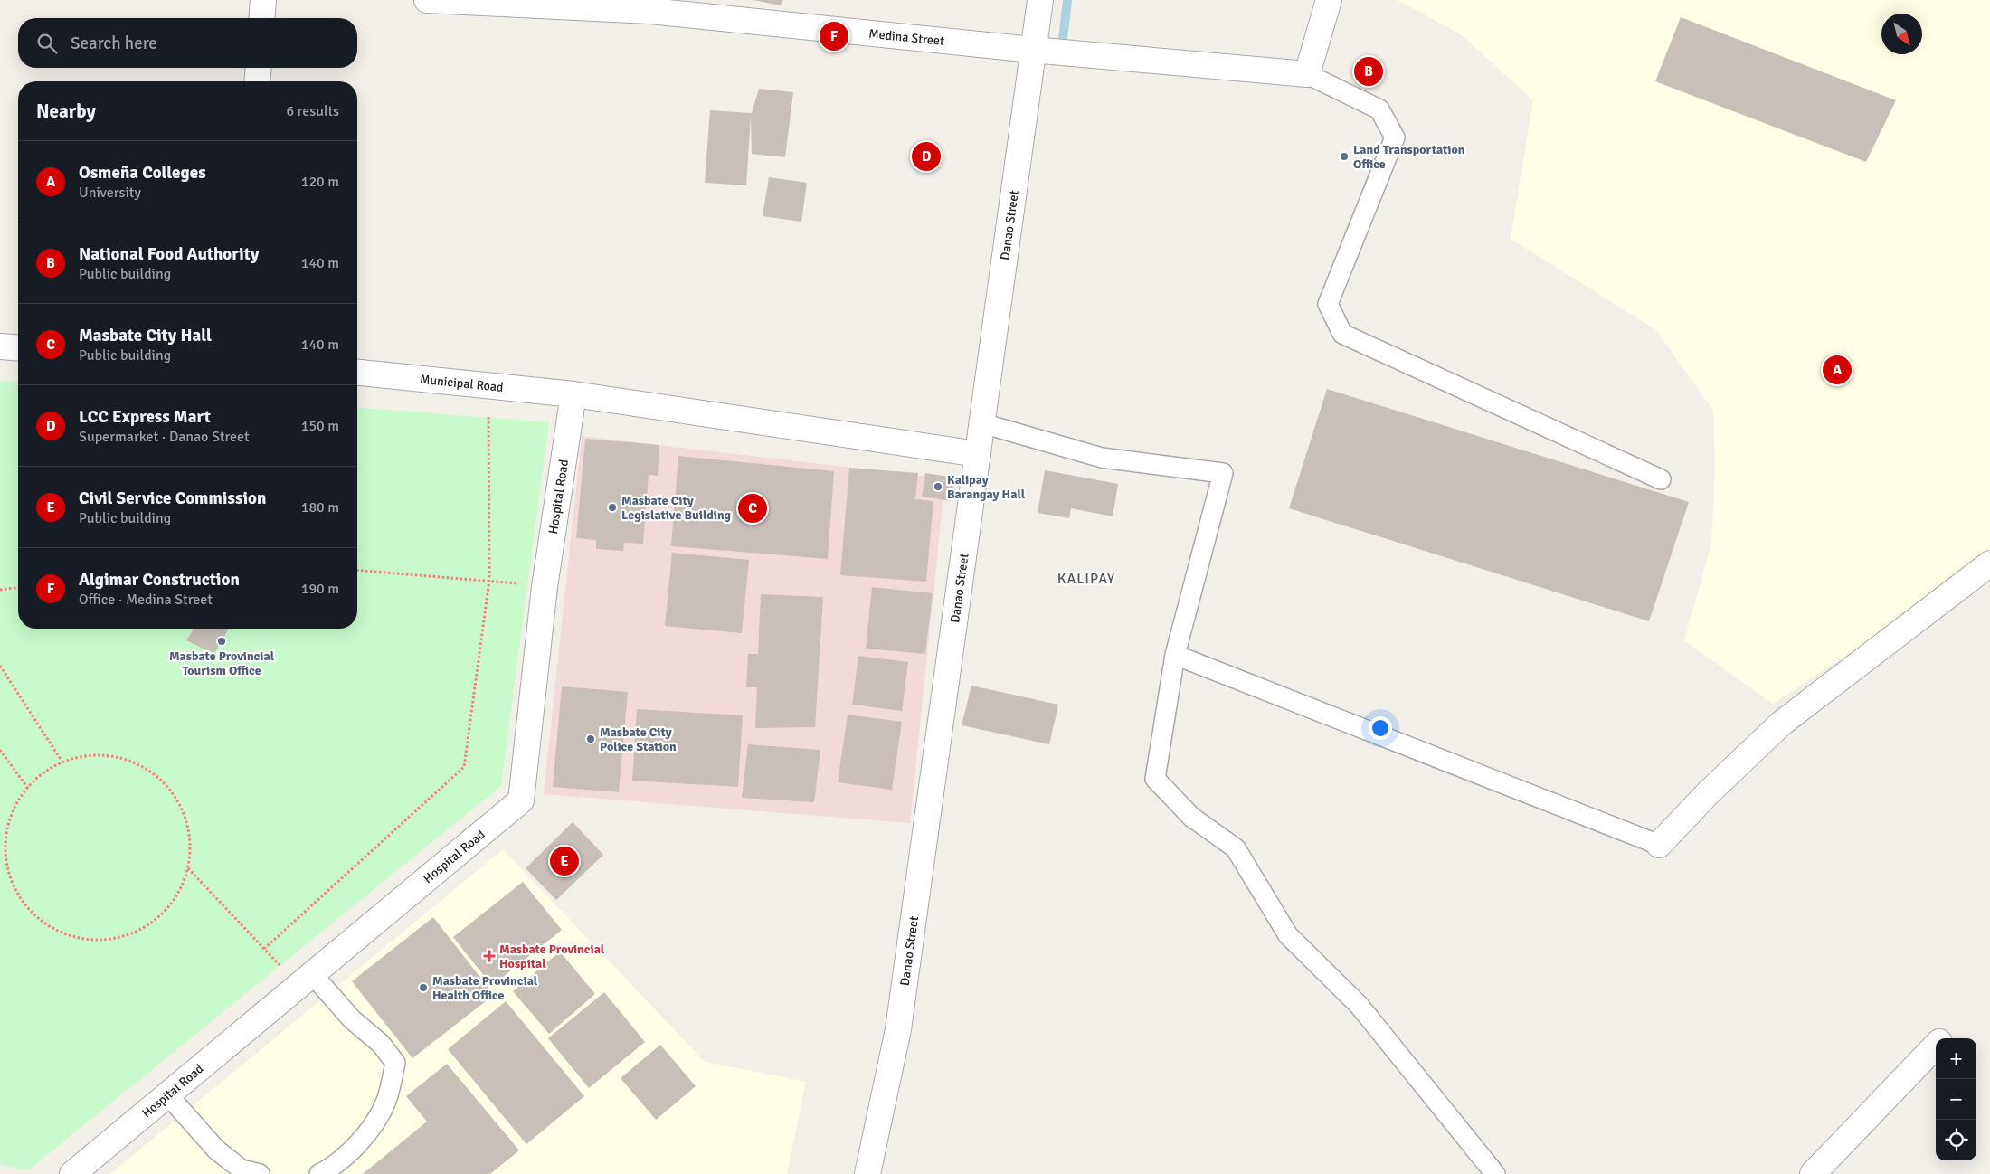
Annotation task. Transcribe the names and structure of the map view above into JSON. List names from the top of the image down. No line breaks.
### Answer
{"streets":{"street":["Medina Street","Danao Street","Municipal Road","Hospital Road"]},"crossings":[["Medina Street","Danao Street"],["Danao Street","Municipal Road"],["Municipal Road","Hospital Road"]],"districts":["KALIPAY"],"places":{"other":["Land Transportation Office","Kalipay Barangay Hall","Masbate City Legislative Building","Masbate Provincial Tourism Office","Masbate City Police Station","Masbate Provincial Health Office"],"health":["Masbate Provincial Hospital"]},"north":"bottom right","page":{"search":"Search here","pins":["F","B","D","A","C","E"],"heading":["Nearby","6 results"],"list":[{"mark":"A","name":"Osmeña Colleges","note":"University","value":"120 m"},{"mark":"B","name":"National Food Authority","note":"Public building","value":"140 m"},{"mark":"C","name":"Masbate City Hall","note":"Public building","value":"140 m"},{"mark":"D","name":"LCC Express Mart","note":"Supermarket · Danao Street","value":"150 m"},{"mark":"E","name":"Civil Service Commission","note":"Public building","value":"180 m"},{"mark":"F","name":"Algimar Construction","note":"Office · Medina Street","value":"190 m"}],"map_buttons":["+","−"]}}
